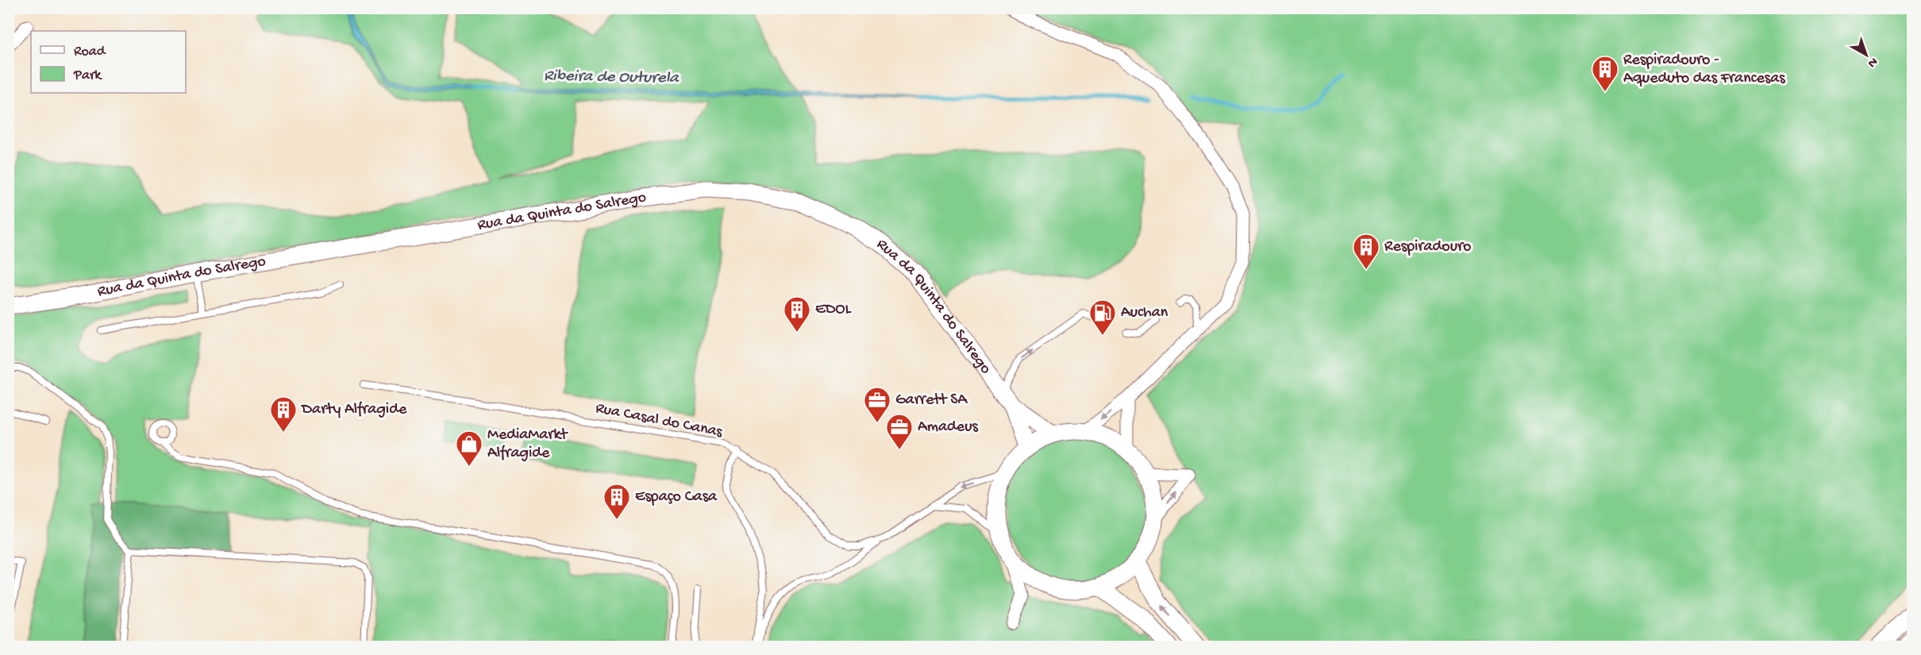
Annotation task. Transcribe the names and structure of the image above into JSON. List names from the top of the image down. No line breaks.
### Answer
{"streets":{"street":["Rua da Quinta do Salrego"],"lane":["Rua Casal do Canas"]},"crossings":[["Rua da Quinta do Salrego","Rua Casal do Canas"]],"water":["Ribeira de Outurela"],"places":{"building":["Respiradouro - Aqueduto das Francesas","Respiradouro","EDOL","Darty Alfragide","Espaço Casa"],"fuel station":["Auchan"],"office":["Garrett SA","Amadeus"],"shop":["MediaMarkt Alfragide"]},"legend":["Road","Park"],"north":"bottom right"}
